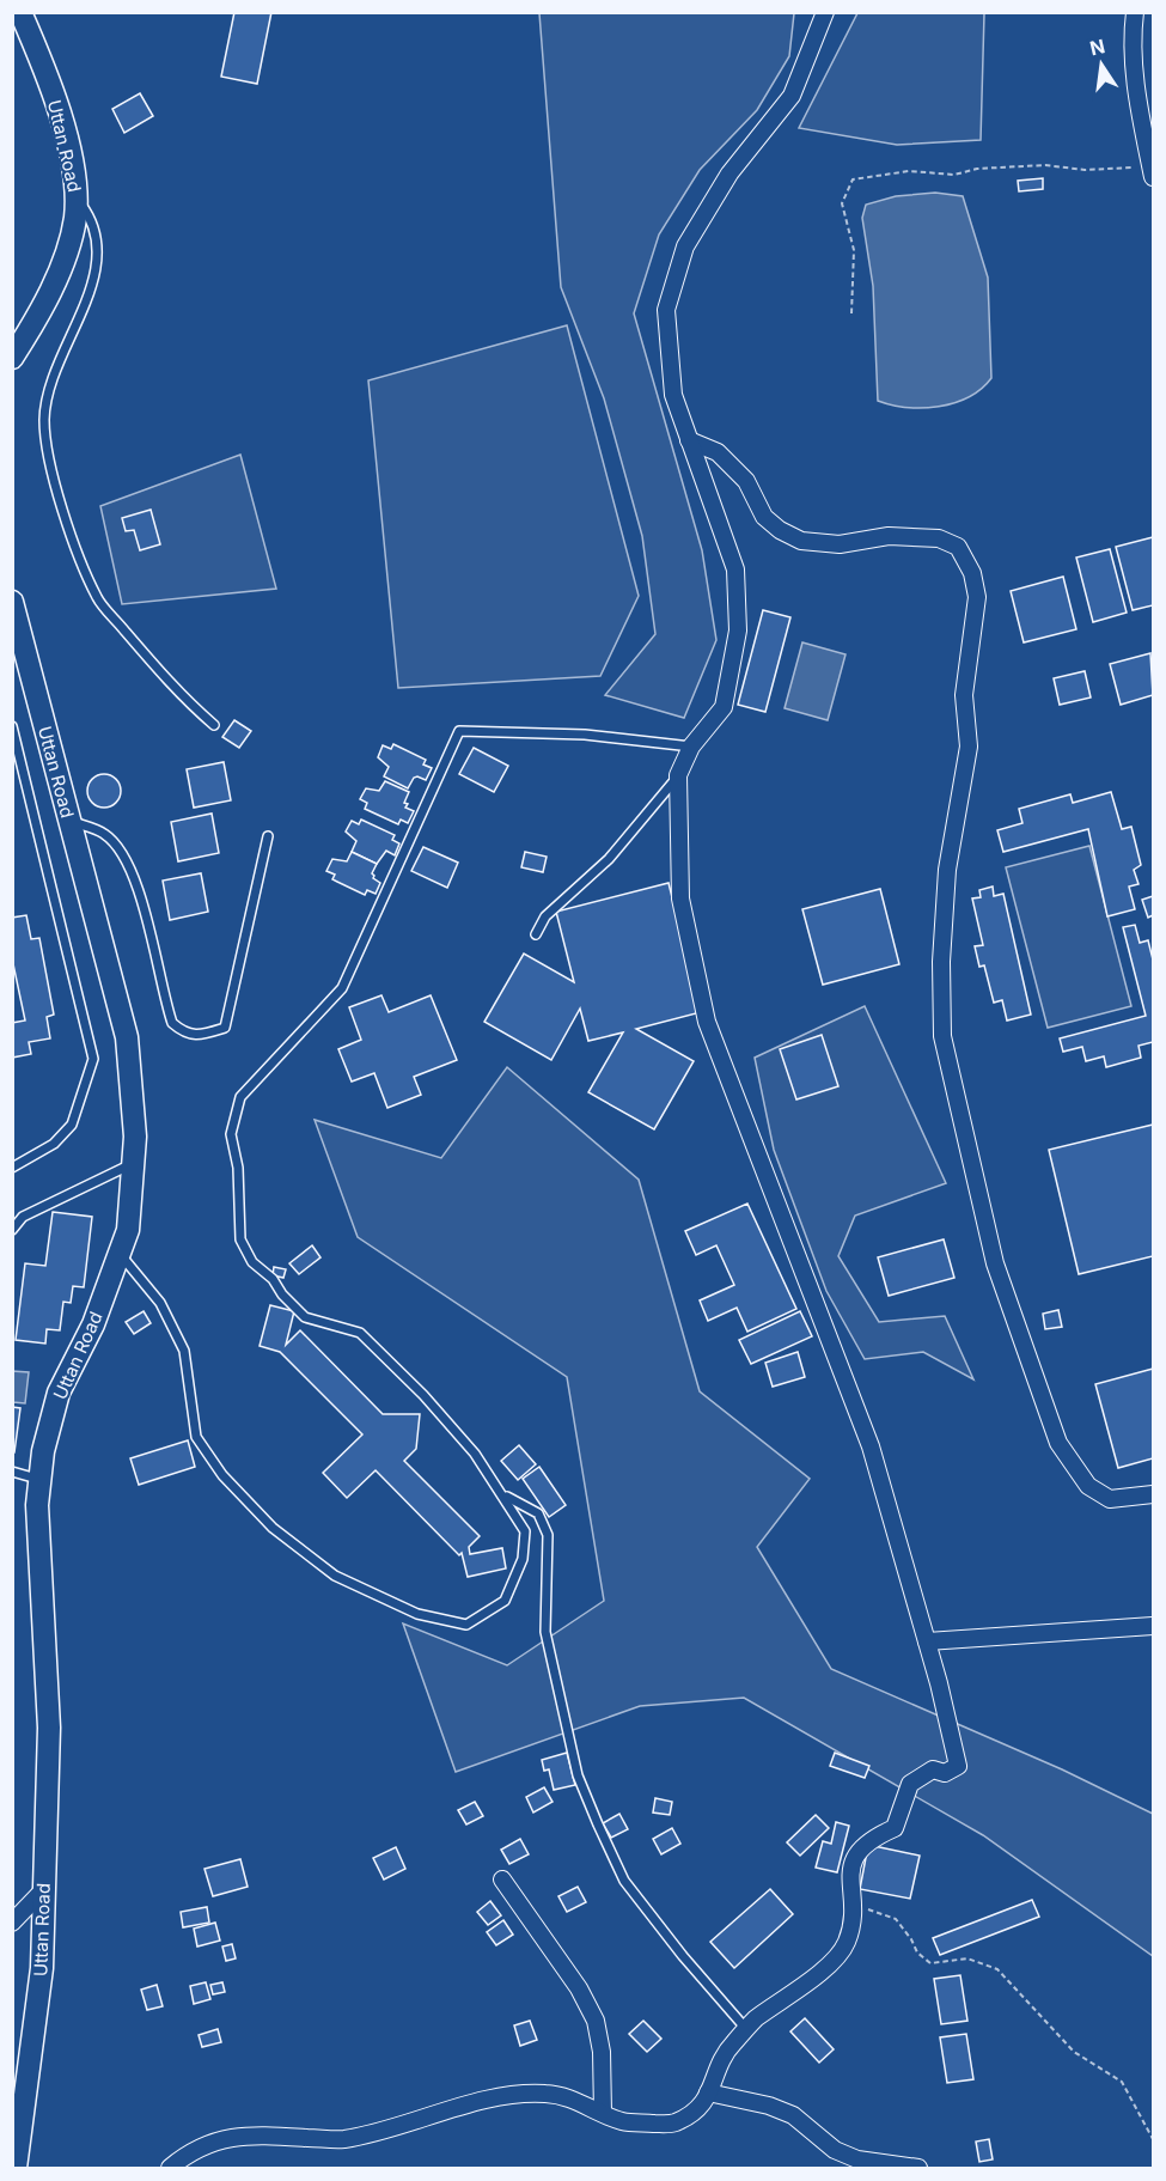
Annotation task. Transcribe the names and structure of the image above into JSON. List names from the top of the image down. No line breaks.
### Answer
{"streets":{"main road":["Uttan Road"]},"north":"top"}
